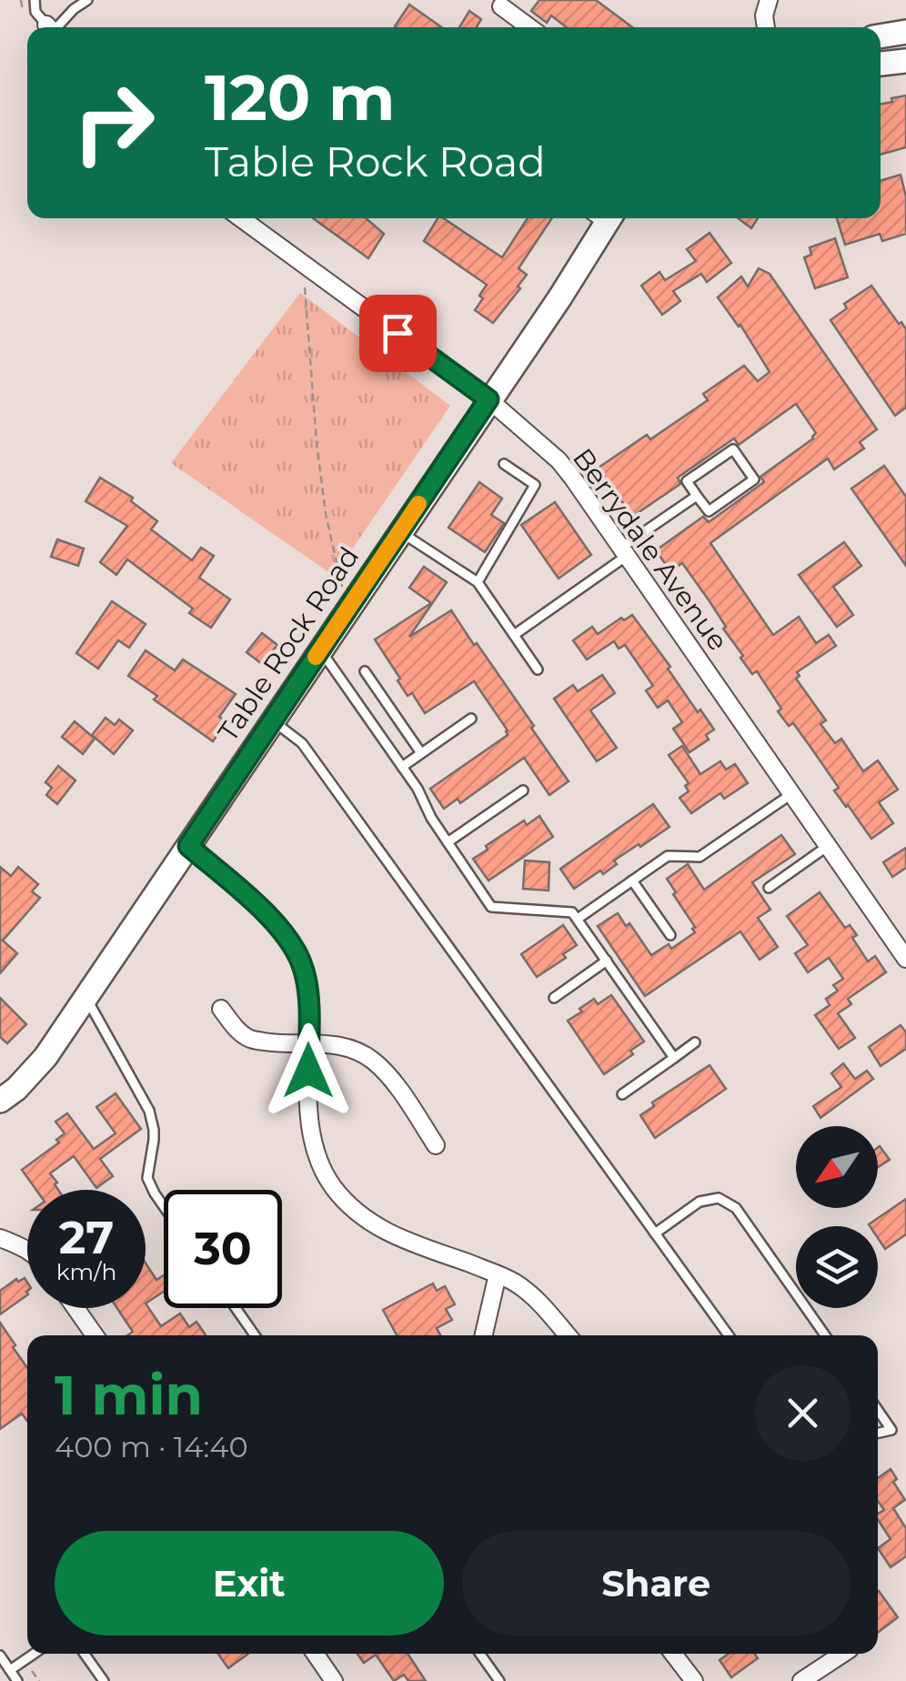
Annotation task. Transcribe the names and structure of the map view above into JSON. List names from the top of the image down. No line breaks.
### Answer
{"streets":{"main road":["Table Rock Road"],"street":["Berrydale Avenue"]},"crossings":[["Berrydale Avenue","Table Rock Road"]],"north":"bottom left","page":{"turn":["120 m","Table Rock Road"],"speed":"27 km/h","limit":"30","heading":["1 min","400 m · 14:40"],"buttons":["Exit","Share"]}}
